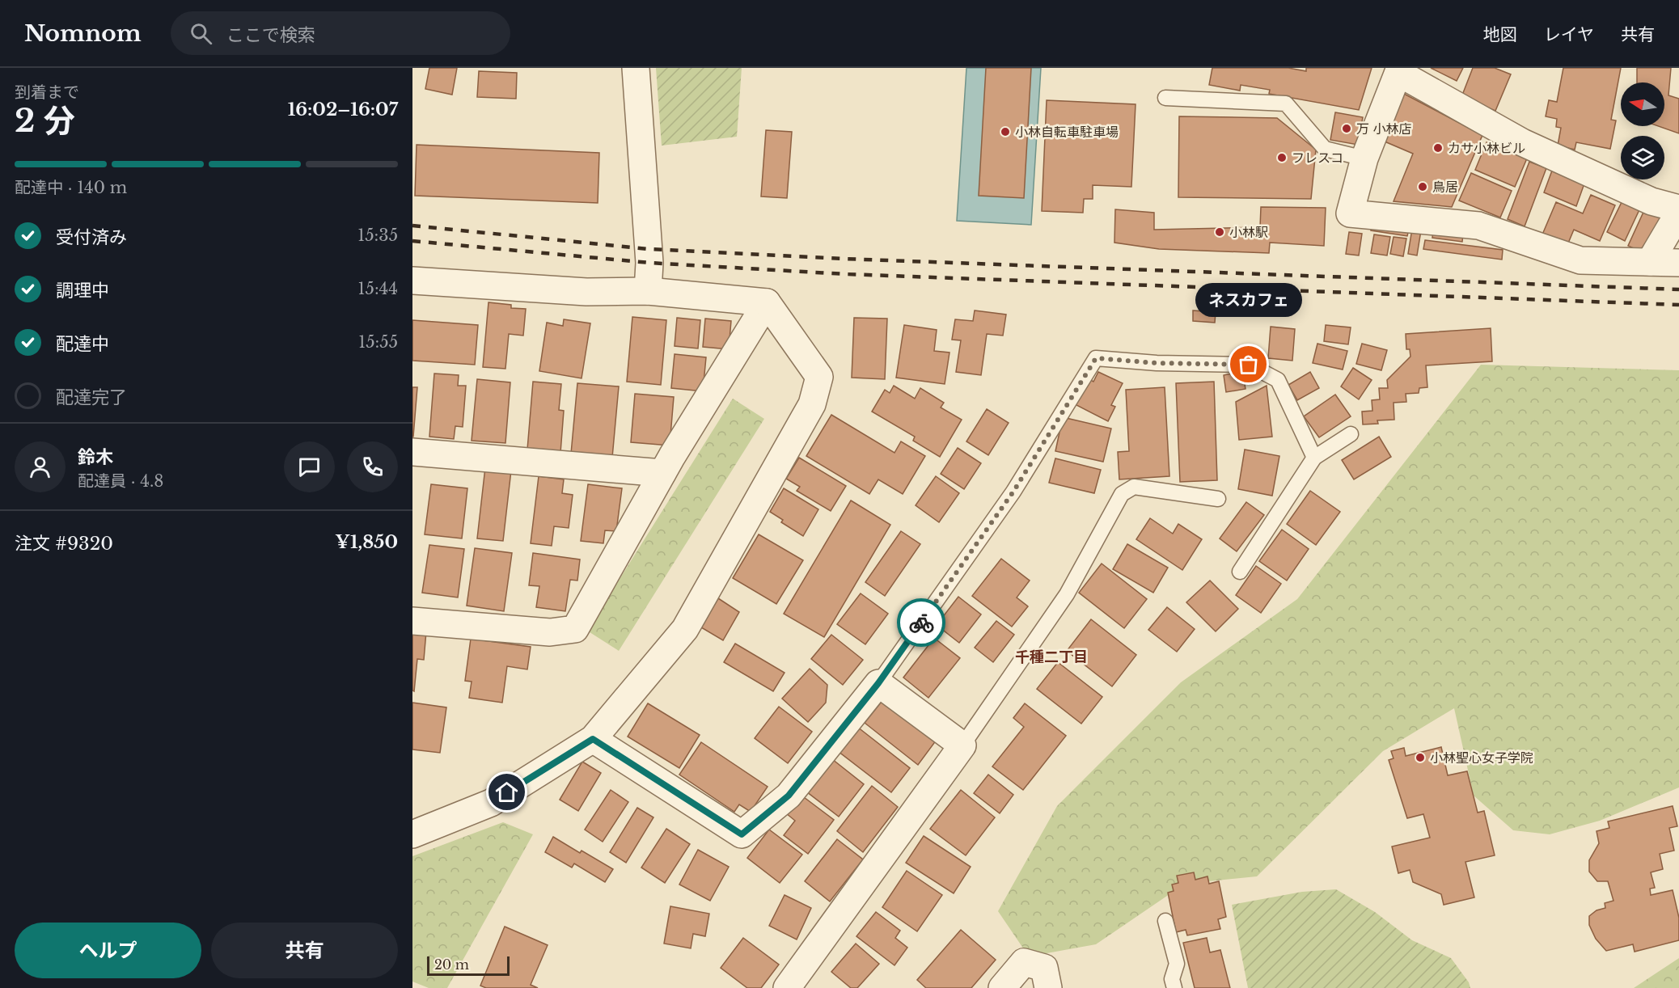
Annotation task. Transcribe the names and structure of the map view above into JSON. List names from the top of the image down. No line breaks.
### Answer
{"districts":["千種二丁目"],"places":["万 小林店","小林自転車駐車場","カサ小林ビル","フレスコ","鳥居","小林駅","ネスカフェ","小林聖心女子学院"],"scale_bar":"20 m","north":"left","page":{"header":"Nomnom","search":"ここで検索","nav":["地図","レイヤ","共有"],"heading":["2 分","到着まで","16:02–16:07"],"panel":["鈴木","配達員 · 4.8","注文 #9320","¥1,850"],"bar":"配達中 · 140 m","list":[["受付済み","15:35"],["調理中","15:44"],["配達中","15:55"],"配達完了"],"bubble":"ネスカフェ","buttons":["ヘルプ","共有"],"scale":"20 m"}}
